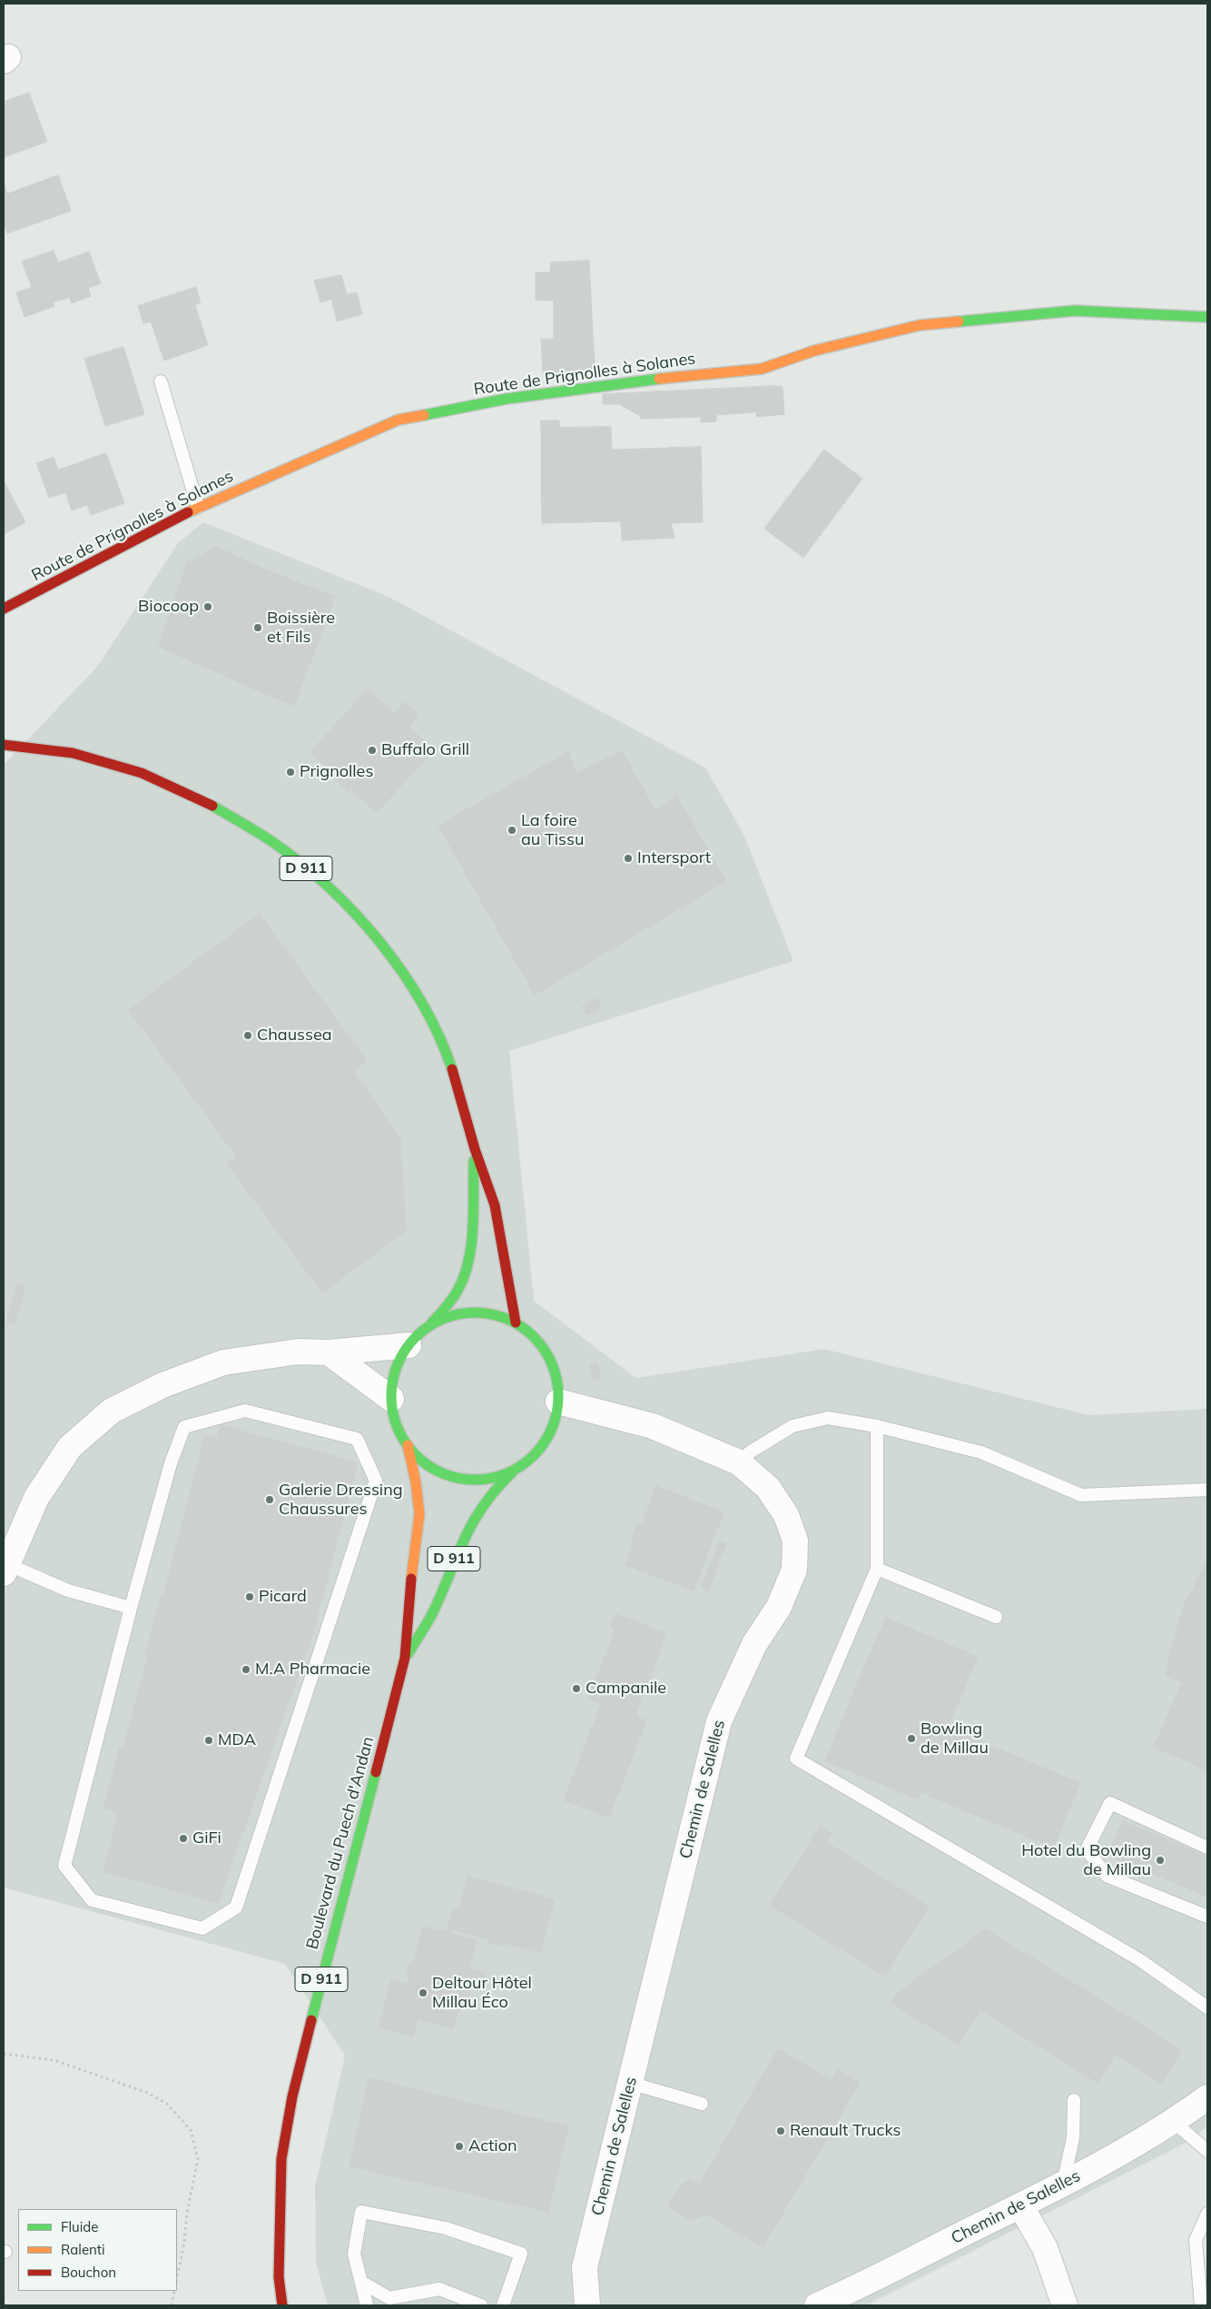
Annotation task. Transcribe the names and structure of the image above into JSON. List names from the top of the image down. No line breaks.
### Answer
{"streets":{"main road":["Route de Prignolles à Solanes","D 911","Boulevard du Puech d'Andan"],"street":["Chemin de Salelles"]},"crossings":[["D 911","Boulevard du Puech d'Andan"],["Chemin de Salelles","Boulevard du Puech d'Andan"]],"places":["Biocoop","Boissière et Fils","Buffalo Grill","Prignolles","La foire au Tissu","Intersport","Chaussea","Galerie Dressing Chaussures","Picard","M.A Pharmacie","Campanile","Bowling de Millau","MDA","GiFi","Hotel du Bowling de Millau","Deltour Hôtel Millau Éco","Renault Trucks","Action"],"legend":["Fluide","Ralenti","Bouchon"]}
